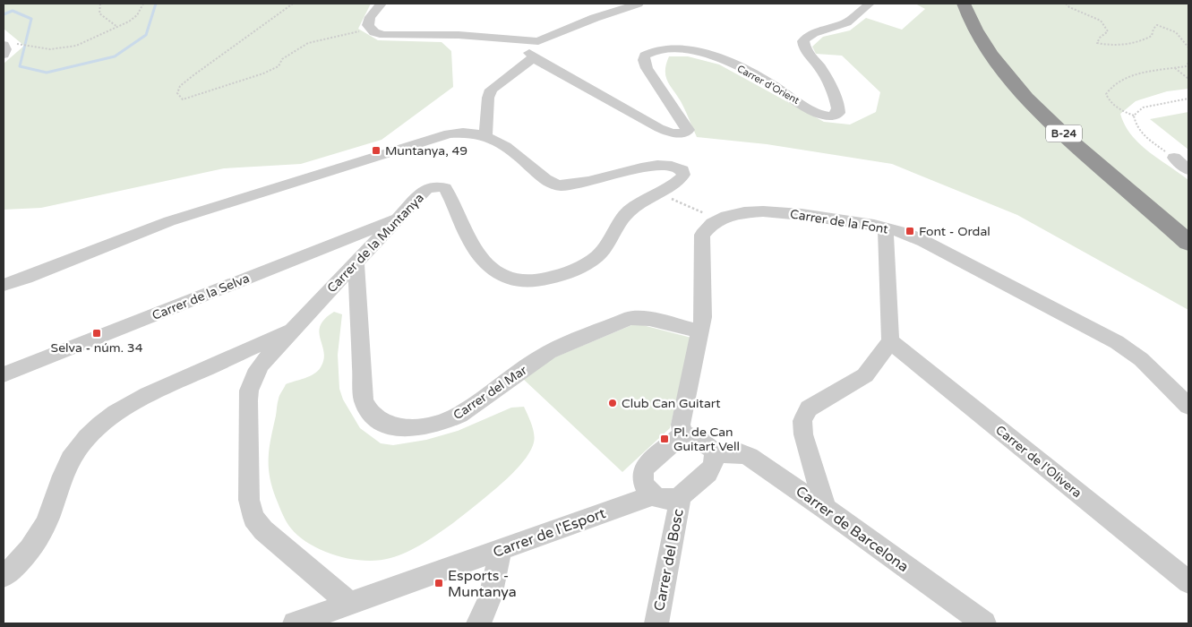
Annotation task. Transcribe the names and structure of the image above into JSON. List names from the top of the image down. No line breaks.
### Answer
{"streets":{"highway":["B-24"],"street":["Carrer d'Orient","Carrer de la Font","Carrer de la Muntanya","Carrer de la Selva","Carrer del Mar","Carrer de l'Olivera","Carrer de Barcelona","Carrer de l'Esport","Carrer del Bosc"]},"crossings":[["Carrer de la Font","Carrer del Mar"],["Carrer de la Font","Carrer de Barcelona"],["Carrer de la Font","Carrer de l'Esport"],["Carrer de la Font","Carrer del Bosc"],["Carrer de la Muntanya","Carrer de la Selva"],["Carrer de la Muntanya","Carrer del Mar"],["Carrer de la Muntanya","Carrer de l'Esport"],["Carrer de Barcelona","Carrer de l'Esport"],["Carrer de Barcelona","Carrer del Bosc"],["Carrer de l'Esport","Carrer del Bosc"]],"places":{"transit":["Muntanya, 49","Font - Ordal","Selva - núm. 34","Pl. de Can Guitart Vell","Esports - Muntanya"],"other":["Club Can Guitart"]}}
